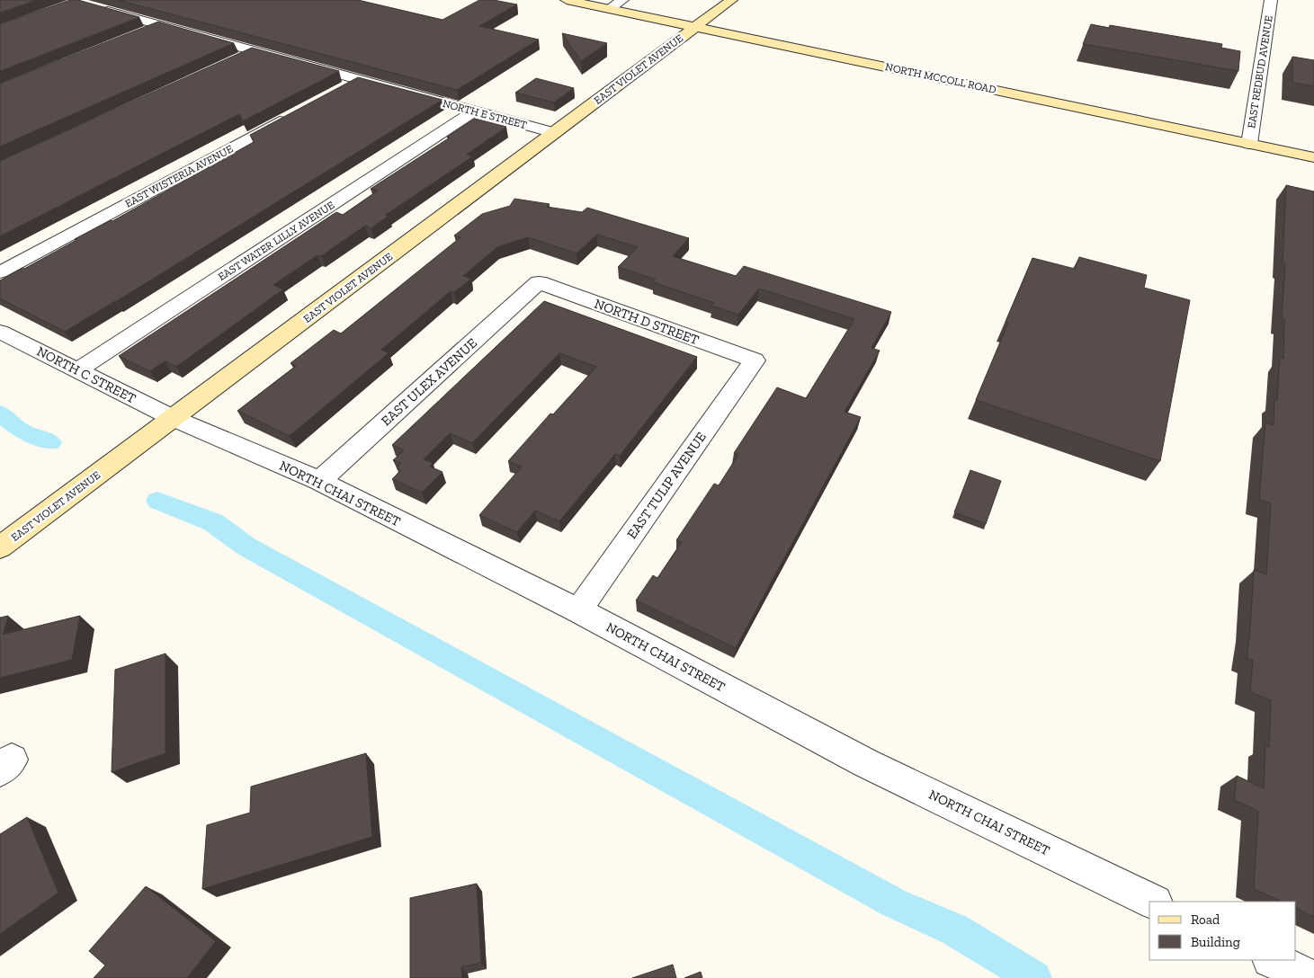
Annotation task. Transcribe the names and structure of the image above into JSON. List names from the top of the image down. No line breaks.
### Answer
{"streets":{"street":["EAST VIOLET AVENUE","EAST REDBUD AVENUE","NORTH MCCOLL ROAD","NORTH E STREET","EAST WISTERIA AVENUE","EAST WATER LILLY AVENUE","NORTH D STREET","NORTH C STREET","EAST ULEX AVENUE","EAST TULIP AVENUE","NORTH CHAI STREET"]},"crossings":[["EAST VIOLET AVENUE","NORTH MCCOLL ROAD"],["EAST VIOLET AVENUE","NORTH E STREET"],["EAST VIOLET AVENUE","NORTH C STREET"],["EAST VIOLET AVENUE","NORTH CHAI STREET"],["EAST REDBUD AVENUE","NORTH MCCOLL ROAD"],["NORTH E STREET","EAST WATER LILLY AVENUE"],["EAST WATER LILLY AVENUE","NORTH C STREET"],["NORTH D STREET","EAST ULEX AVENUE"],["NORTH D STREET","EAST TULIP AVENUE"],["NORTH C STREET","NORTH CHAI STREET"],["EAST ULEX AVENUE","NORTH CHAI STREET"],["EAST TULIP AVENUE","NORTH CHAI STREET"]],"legend":["Road","Building"]}
